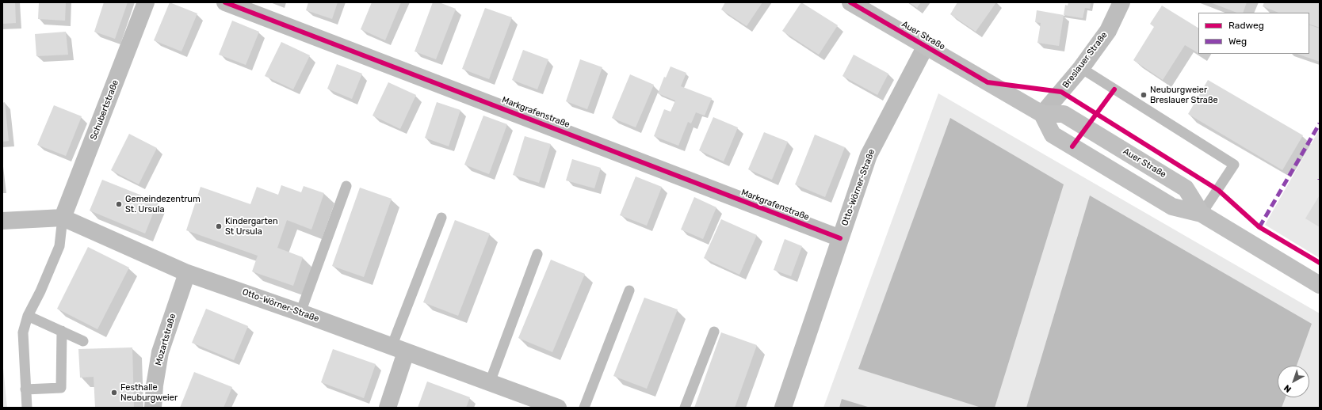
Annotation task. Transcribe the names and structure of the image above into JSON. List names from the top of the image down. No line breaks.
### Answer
{"streets":{"main road":["Auer Straße"],"street":["Breslauer Straße","Schubertstraße","Markgrafenstraße","Otto-Wörner-Straße","Mozartstraße"]},"crossings":[["Auer Straße","Breslauer Straße"],["Auer Straße","Otto-Wörner-Straße"],["Schubertstraße","Otto-Wörner-Straße"],["Markgrafenstraße","Otto-Wörner-Straße"],["Otto-Wörner-Straße","Mozartstraße"]],"places":["Neuburgweier Breslauer Straße","Gemeindezentrum St. Ursula","Kindergarten St Ursula","Festhalle Neuburgweier"],"legend":["Radweg","Weg"],"north":"bottom left"}
